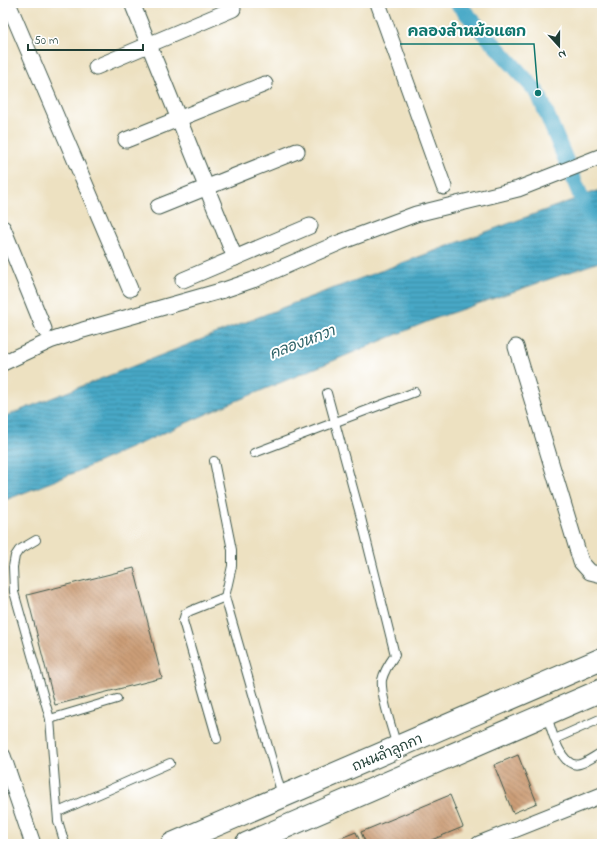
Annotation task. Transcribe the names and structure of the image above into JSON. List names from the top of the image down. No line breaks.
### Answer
{"streets":{"main road":["ถนนลำลูกกา"]},"water":["คลองหกวา"],"places":["คลองลำหม้อแตก"],"scale_bar":"50 m","north":"bottom"}
